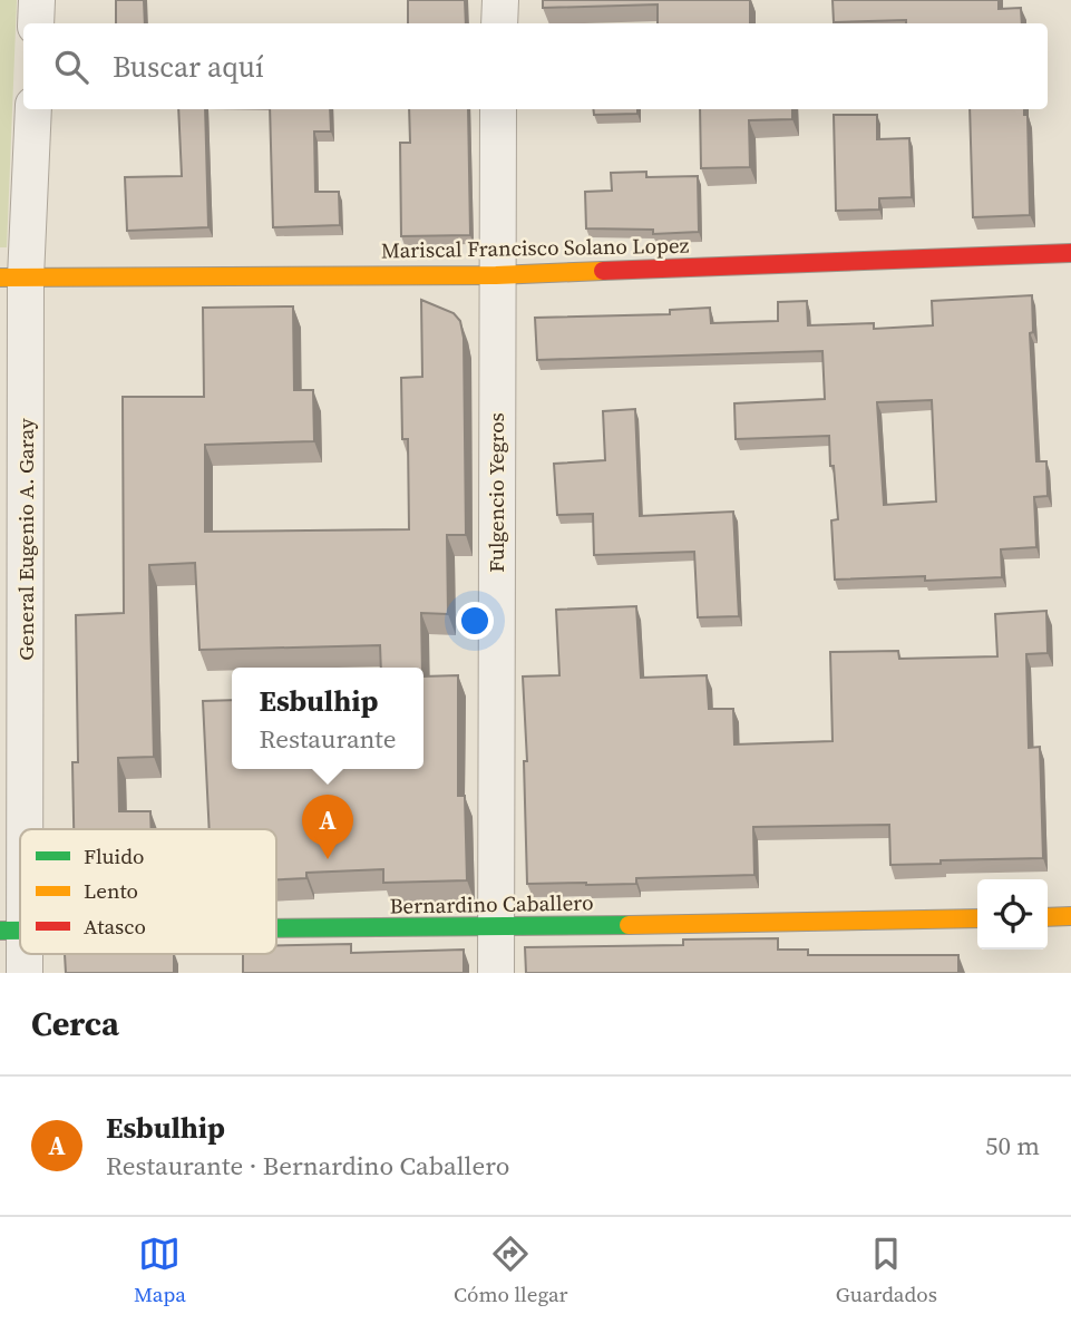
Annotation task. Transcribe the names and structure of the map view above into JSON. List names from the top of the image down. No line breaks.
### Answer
{"streets":{"main road":["Mariscal Francisco Solano Lopez","Bernardino Caballero"],"street":["Fulgencio Yegros","General Eugenio A. Garay"]},"crossings":[["Mariscal Francisco Solano Lopez","Fulgencio Yegros"],["Mariscal Francisco Solano Lopez","General Eugenio A. Garay"],["Fulgencio Yegros","Bernardino Caballero"]],"legend":["Fluido","Lento","Atasco"],"page":{"search":"Buscar aquí","popup":["Esbulhip","Restaurante"],"pins":"A","heading":"Cerca","list":[{"mark":"A","name":"Esbulhip","note":"Restaurante · Bernardino Caballero","value":"50 m"}],"nav":["Mapa","Cómo llegar","Guardados"]}}
